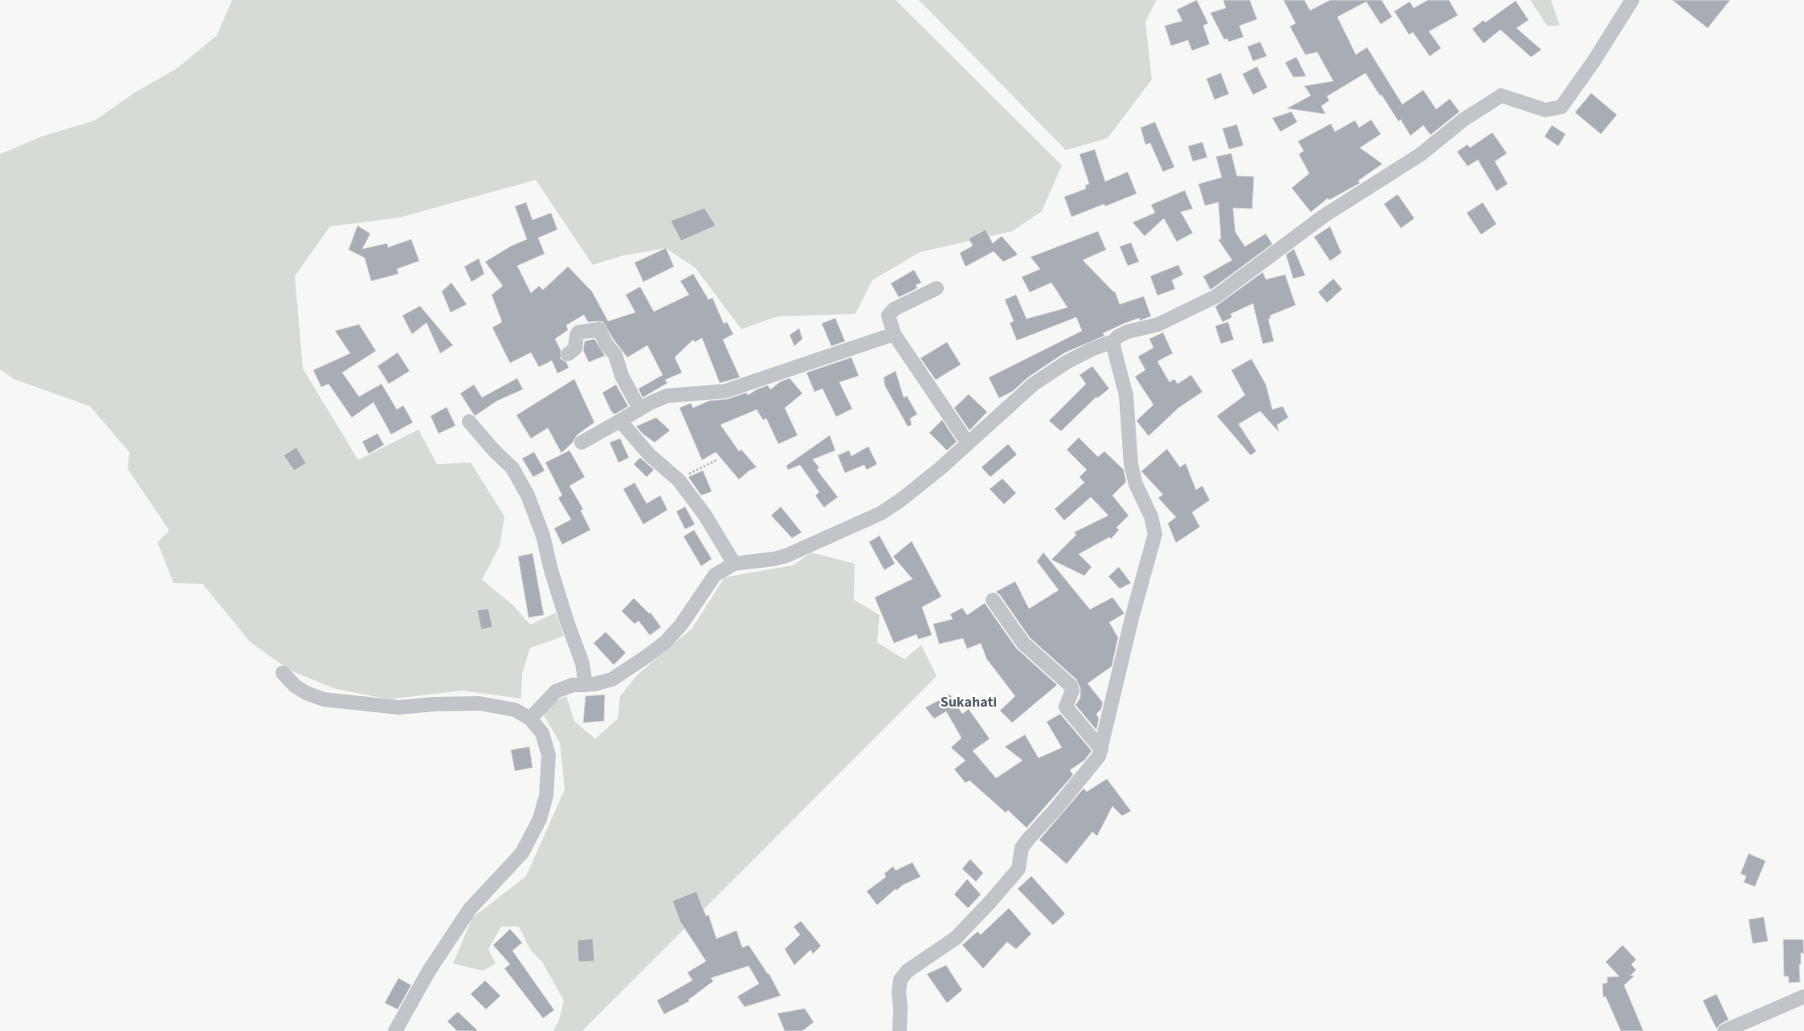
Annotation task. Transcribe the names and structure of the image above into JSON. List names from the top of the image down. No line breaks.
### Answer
{"districts":["Sukahati"]}
